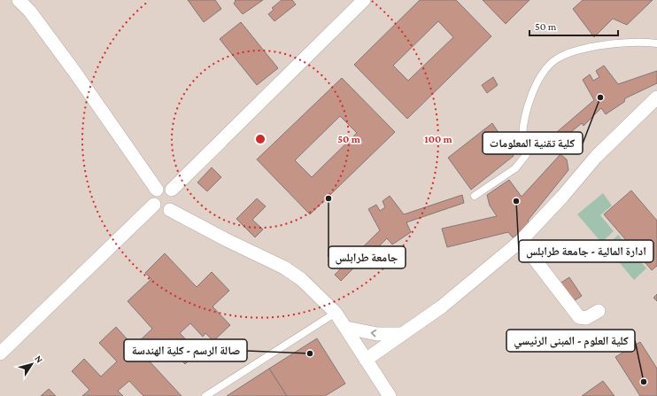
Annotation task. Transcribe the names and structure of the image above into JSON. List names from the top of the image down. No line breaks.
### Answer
{"places":["كلية تقنية المعلومات","جامعة طرابلس","ادارة المالية - جامعة طرابلس","صالة الرسم - كلية الهندسة","كلية العلوم - المبنى الرئيسي"],"scale_bar":"50 m","north":"top right","rings":["50 m","100 m"]}
